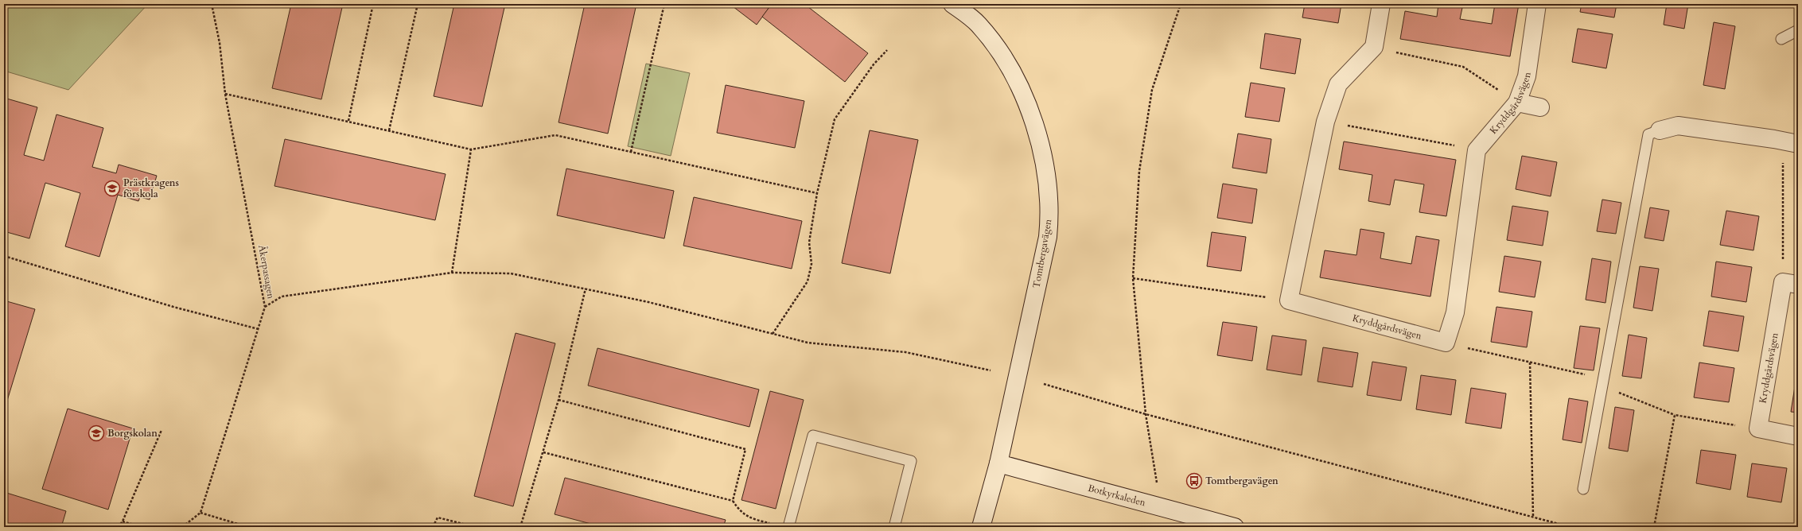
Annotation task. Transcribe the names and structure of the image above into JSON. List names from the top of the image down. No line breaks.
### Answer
{"streets":{"street":["Kryddgårdsvägen","Tomtbergavägen","Botkyrkaleden"],"path":["Åkerpassagen"]},"crossings":[["Tomtbergavägen","Botkyrkaleden"]],"places":{"school or university":["Prästkragens förskola","Borgskolan"],"bus stop":["Tomtbergavägen"]}}
